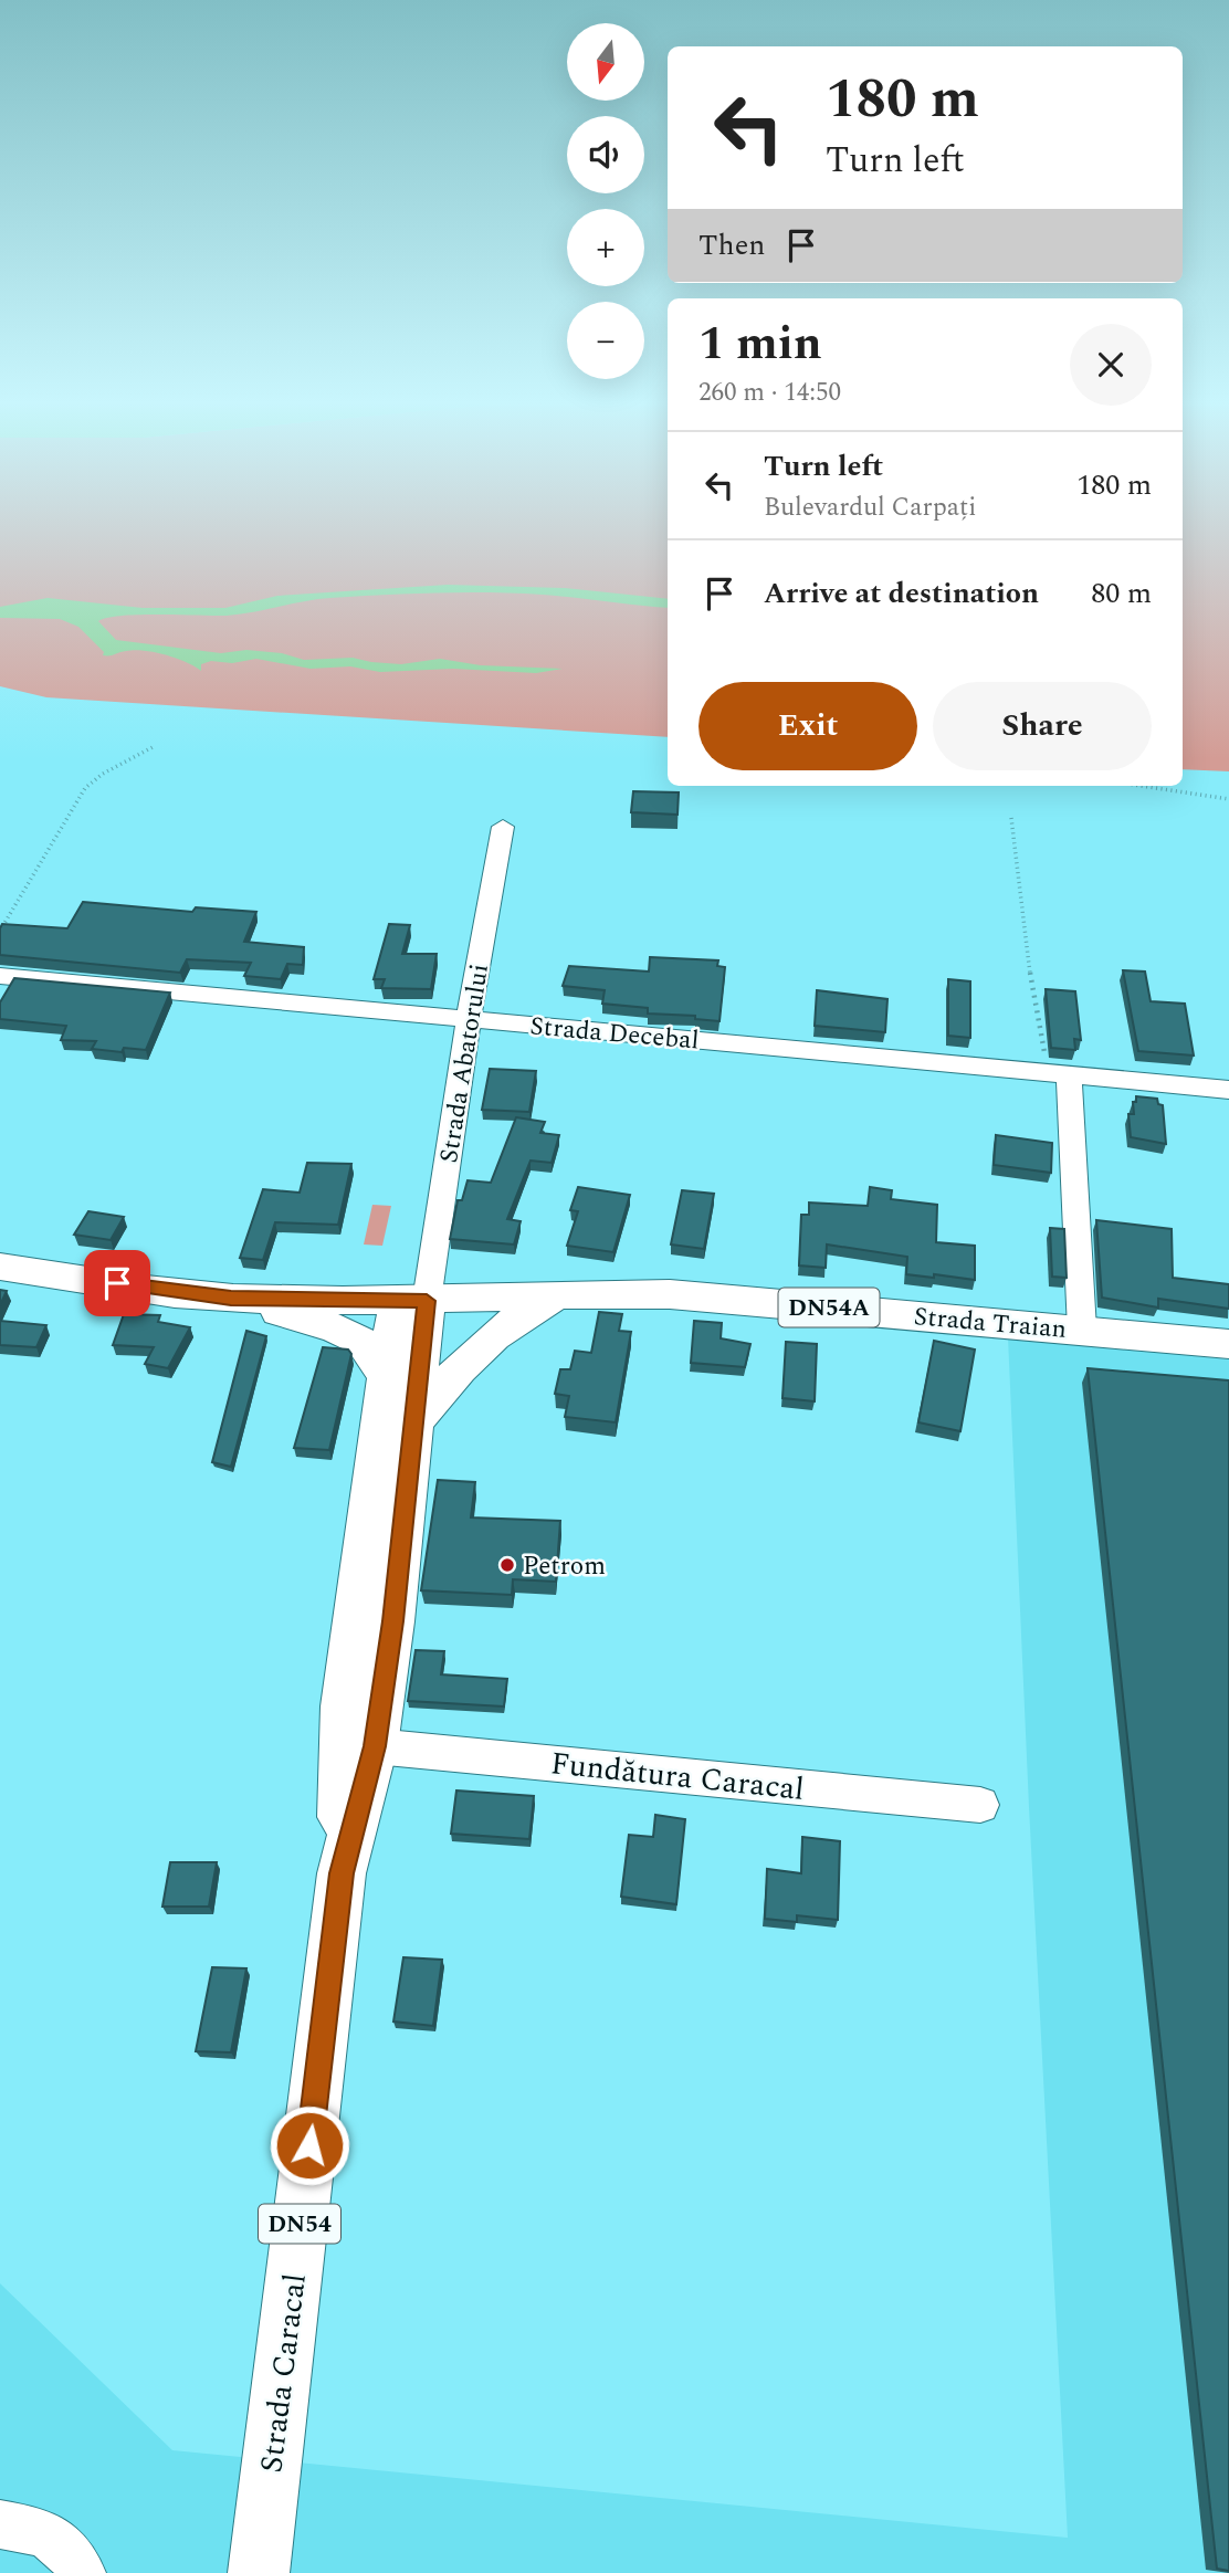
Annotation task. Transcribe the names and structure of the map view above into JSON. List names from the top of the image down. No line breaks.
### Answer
{"streets":{"main road":["DN54A","Strada Traian","DN54","Strada Caracal"],"street":["Strada Decebal","Strada Abatorului","Fundătura Caracal"]},"crossings":[["Strada Decebal","Strada Abatorului"],["Strada Abatorului","Strada Traian"],["Strada Abatorului","DN54"],["Strada Abatorului","Strada Caracal"],["Strada Traian","DN54"],["Strada Traian","Strada Caracal"],["Fundătura Caracal","Strada Caracal"],["DN54","Strada Caracal"]],"places":["Petrom"],"north":"bottom","page":{"map_buttons":["+","−"],"turn":["180 m","Turn left"],"then":"Then","heading":["1 min","260 m · 14:50"],"list":[{"name":"Turn left","note":"Bulevardul Carpați","value":"180 m"},{"name":"Arrive at destination","value":"80 m"}],"buttons":["Exit","Share"]}}
